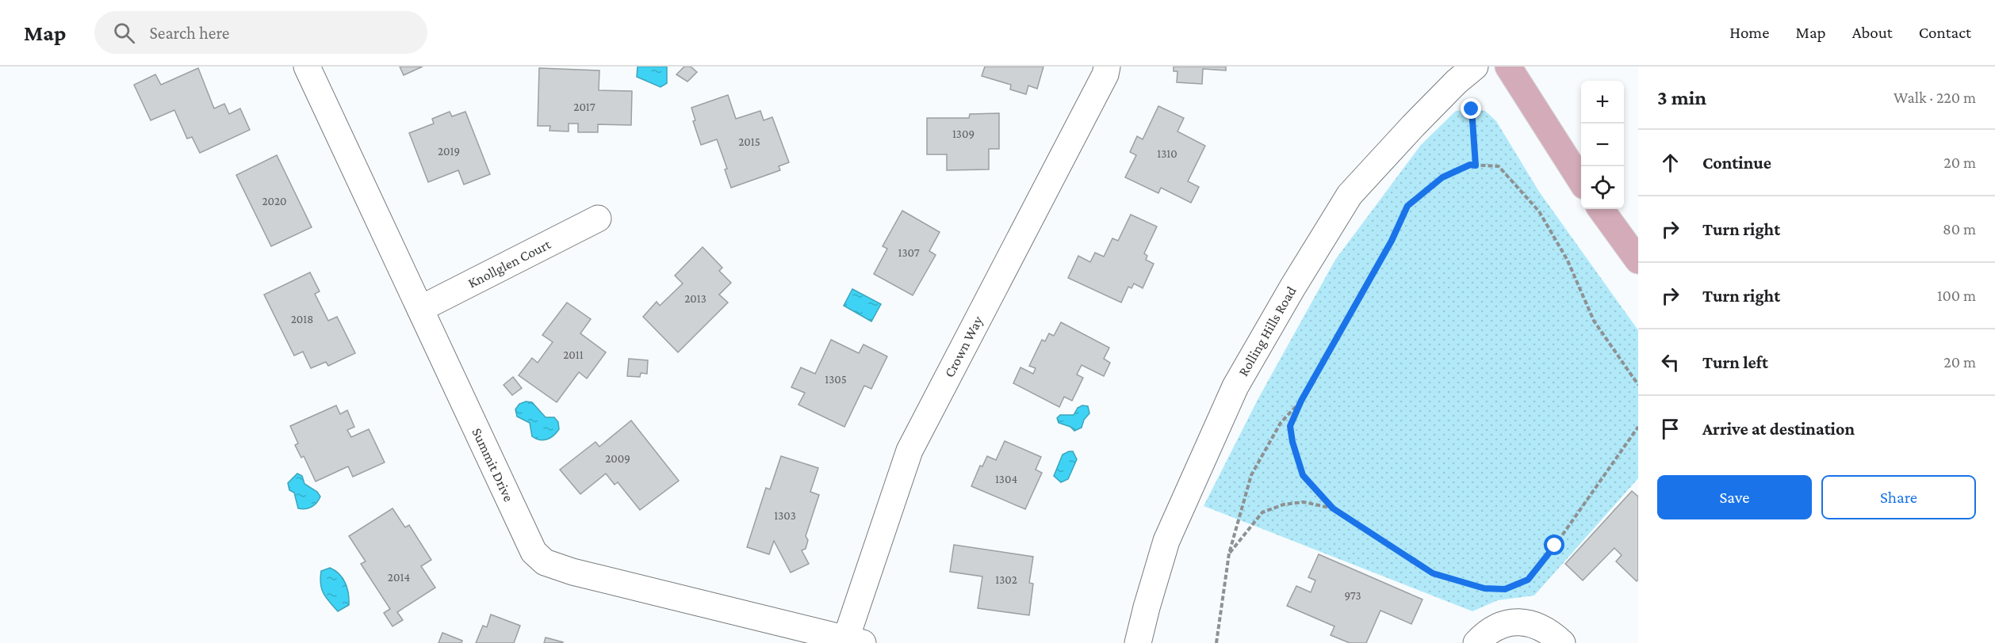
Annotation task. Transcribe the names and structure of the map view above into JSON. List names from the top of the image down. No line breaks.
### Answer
{"streets":{"street":["Knollglen Court","Rolling Hills Road","Crown Way","Summit Drive"]},"crossings":[["Knollglen Court","Summit Drive"],["Crown Way","Summit Drive"]],"house_numbers":["2017","1309","2015","2019","1310","2020","1307","2013","2018","2011","1305","2009","1304","1303","2014","1302","973"],"page":{"header":"Map","search":"Search here","nav":["Home","Map","About","Contact"],"heading":["3 min","Walk · 220 m"],"map_buttons":["+","−"],"list":[["Continue","20 m"],["Turn right","80 m"],["Turn right","100 m"],["Turn left","20 m"],"Arrive at destination"],"buttons":["Save","Share"]}}
